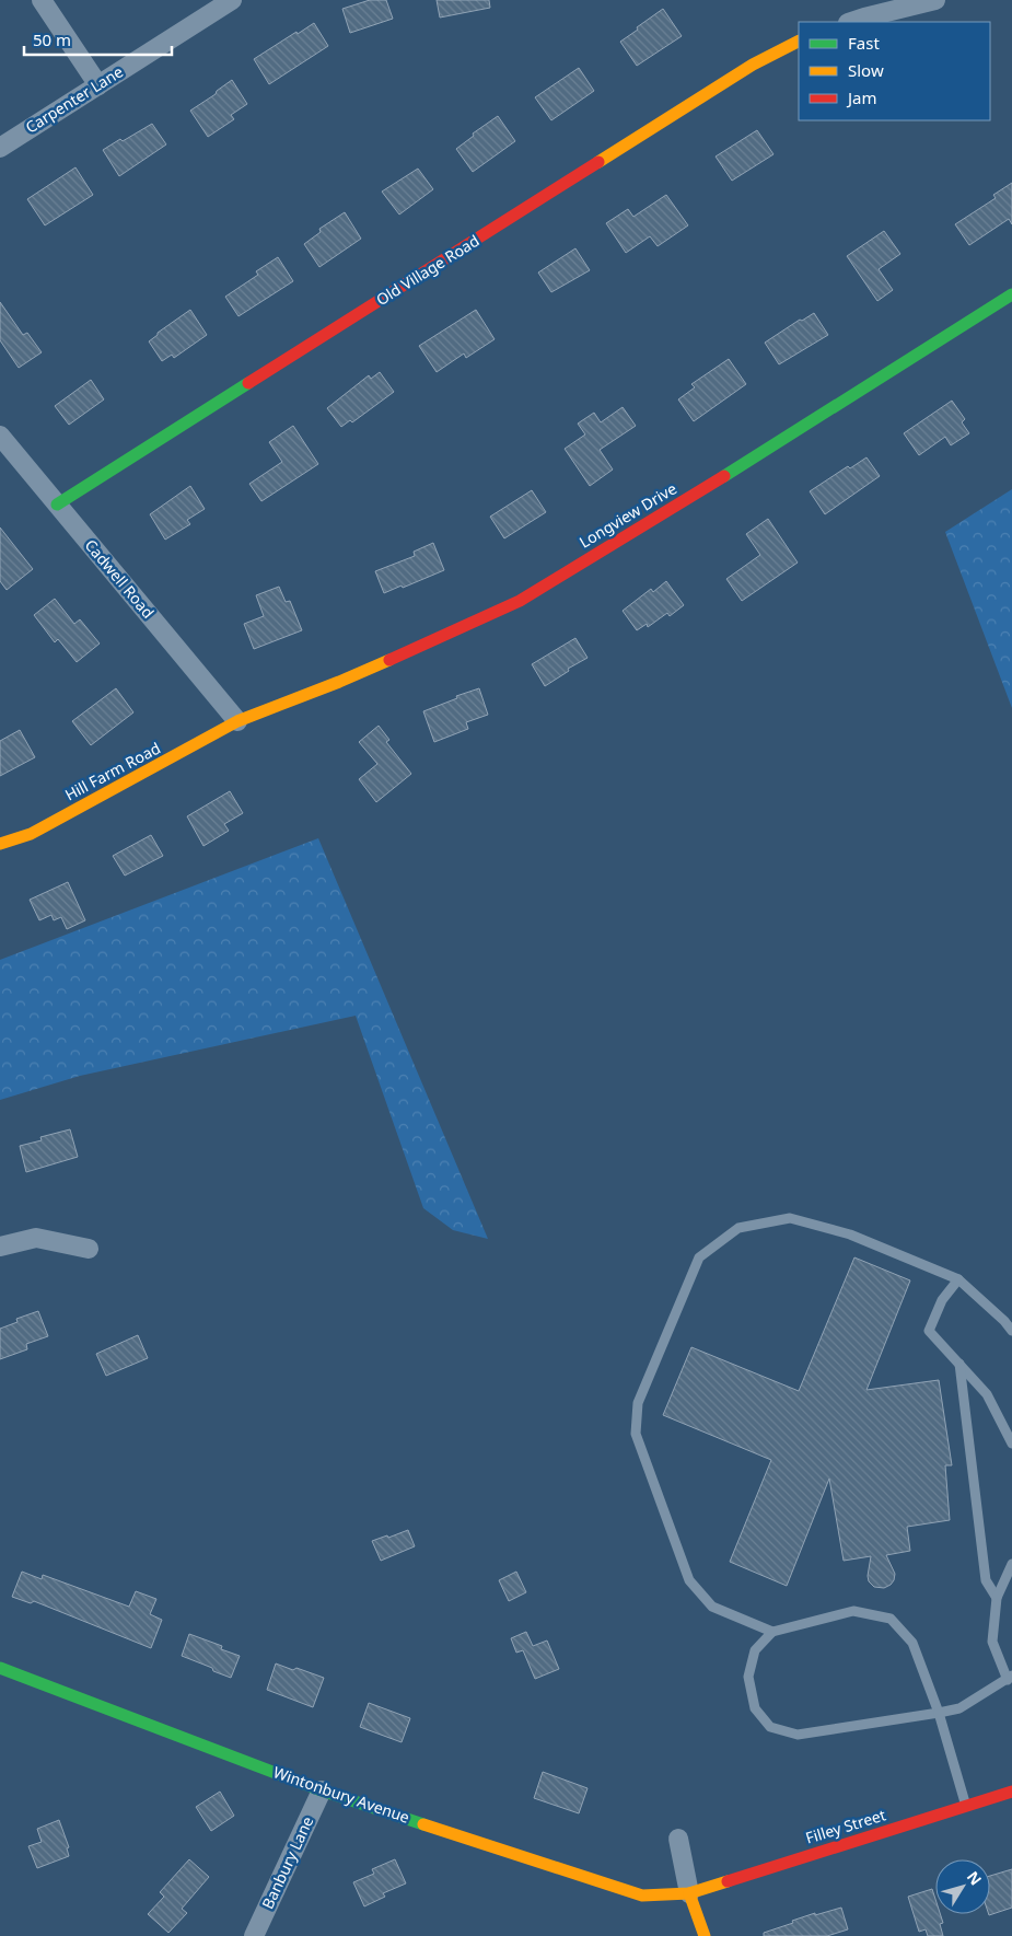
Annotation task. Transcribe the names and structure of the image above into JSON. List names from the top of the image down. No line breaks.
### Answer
{"streets":{"street":["Carpenter Lane","Old Village Road","Longview Drive","Cadwell Road","Hill Farm Road","Wintonbury Avenue","Filley Street","Banbury Lane"]},"crossings":[["Old Village Road","Cadwell Road"],["Longview Drive","Cadwell Road"],["Longview Drive","Hill Farm Road"],["Cadwell Road","Hill Farm Road"],["Wintonbury Avenue","Filley Street"],["Wintonbury Avenue","Banbury Lane"]],"legend":["Fast","Slow","Jam"],"scale_bar":"50 m","north":"top right"}
